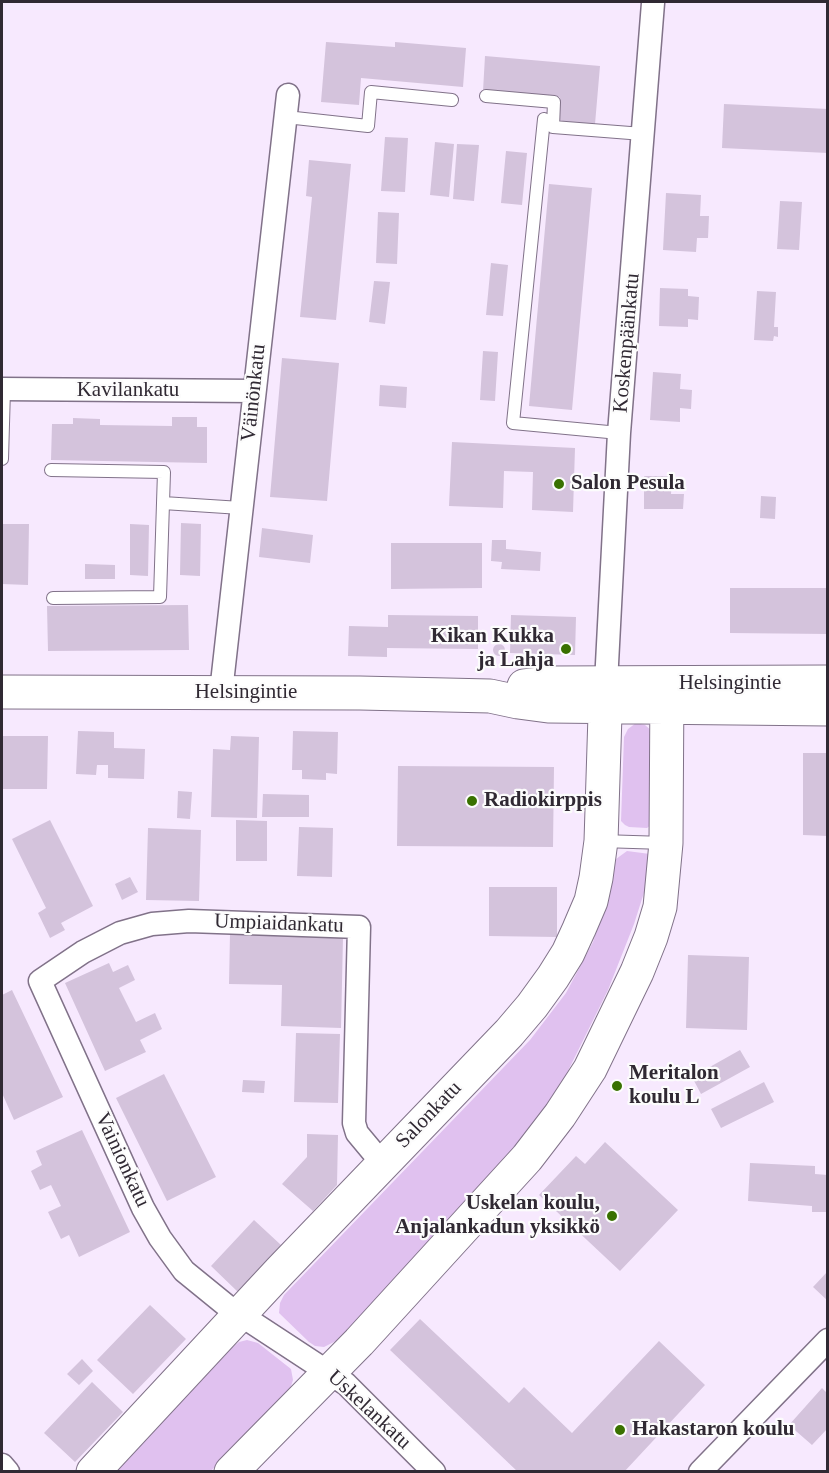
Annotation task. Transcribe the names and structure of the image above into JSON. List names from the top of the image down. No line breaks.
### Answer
{"streets":{"main road":["Helsingintie","Salonkatu"],"street":["Koskenpäänkatu","Kavilankatu","Väinönkatu","Umpiaidankatu","Vainionkatu","Uskelankatu"]},"crossings":[["Koskenpäänkatu","Helsingintie"],["Koskenpäänkatu","Salonkatu"],["Kavilankatu","Väinönkatu"],["Väinönkatu","Helsingintie"],["Helsingintie","Salonkatu"],["Umpiaidankatu","Salonkatu"],["Umpiaidankatu","Vainionkatu"],["Salonkatu","Vainionkatu"],["Salonkatu","Uskelankatu"],["Vainionkatu","Uskelankatu"]],"places":["Salon Pesula","Kikan Kukka ja Lahja","Radiokirppis","Meritalon koulu L","Uskelan koulu, Anjalankadun yksikkö","Hakastaron koulu"]}
